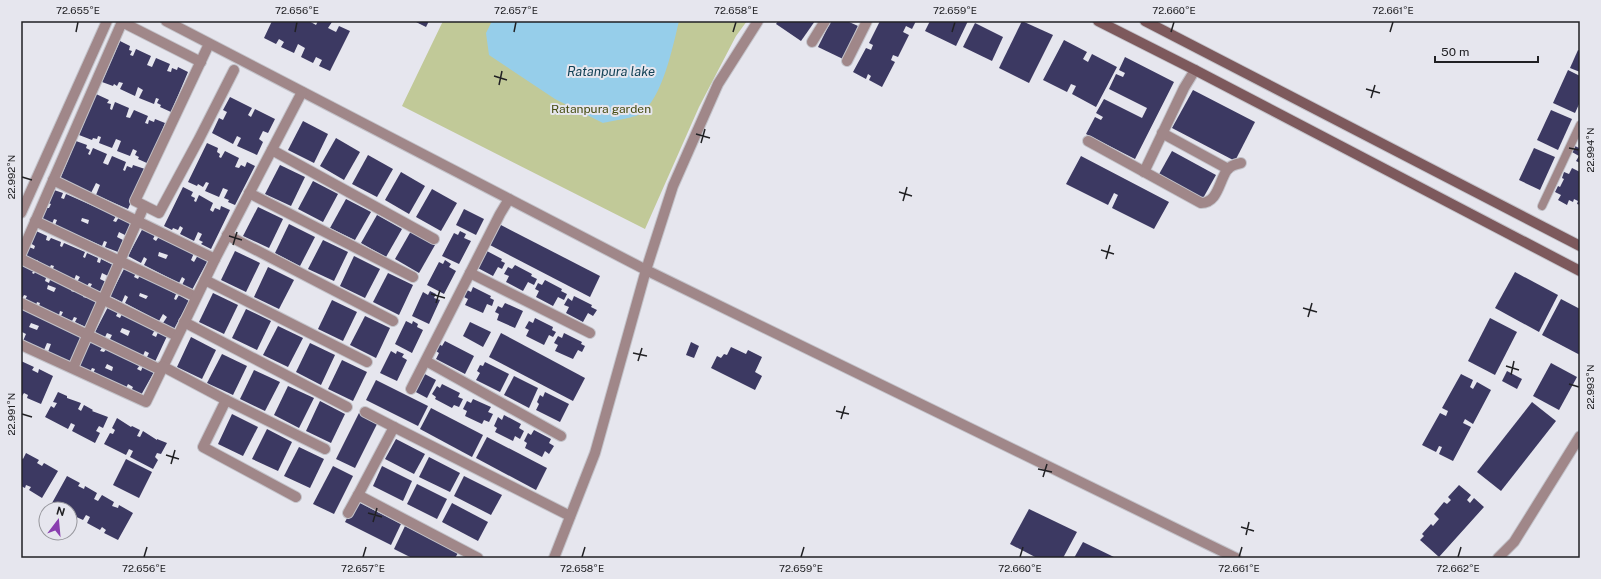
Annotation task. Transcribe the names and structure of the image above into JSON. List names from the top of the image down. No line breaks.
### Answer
{"water":["Ratanpura lake"],"parks":["Ratanpura garden"],"scale_bar":"50 m","north":"top","coordinates":["72.655°E","72.656°E","72.657°E","72.658°E","72.659°E","72.660°E","72.661°E","22.994°N","22.992°N","22.993°N","22.991°N","72.662°E"]}
